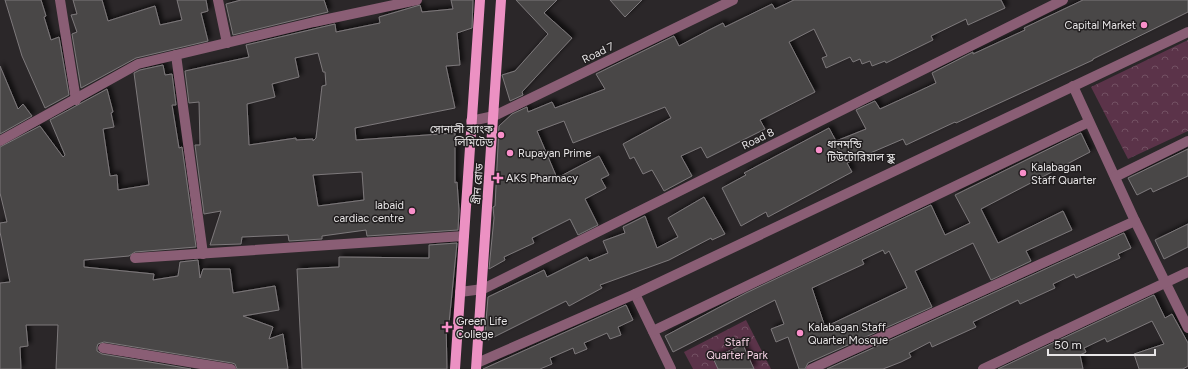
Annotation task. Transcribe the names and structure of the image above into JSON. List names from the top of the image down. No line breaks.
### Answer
{"streets":{"main road":["গ্রীন রোড"],"street":["Road 7","Road 8"]},"crossings":[["Road 7","গ্রীন রোড"],["Road 8","গ্রীন রোড"]],"parks":["Staff Quarter Park"],"places":{"other":["Capital Market","সোনালী ব্যাংক লিমিটেড","ধানমন্ডি টিউটোরিয়াল স্কুল","Rupayan Prime","Kalabagan Staff Quarter","labaid cardiac centre","Kalabagan Staff Quarter Mosque"],"health":["AKS Pharmacy","Green Life College"]},"scale_bar":"50 m"}
